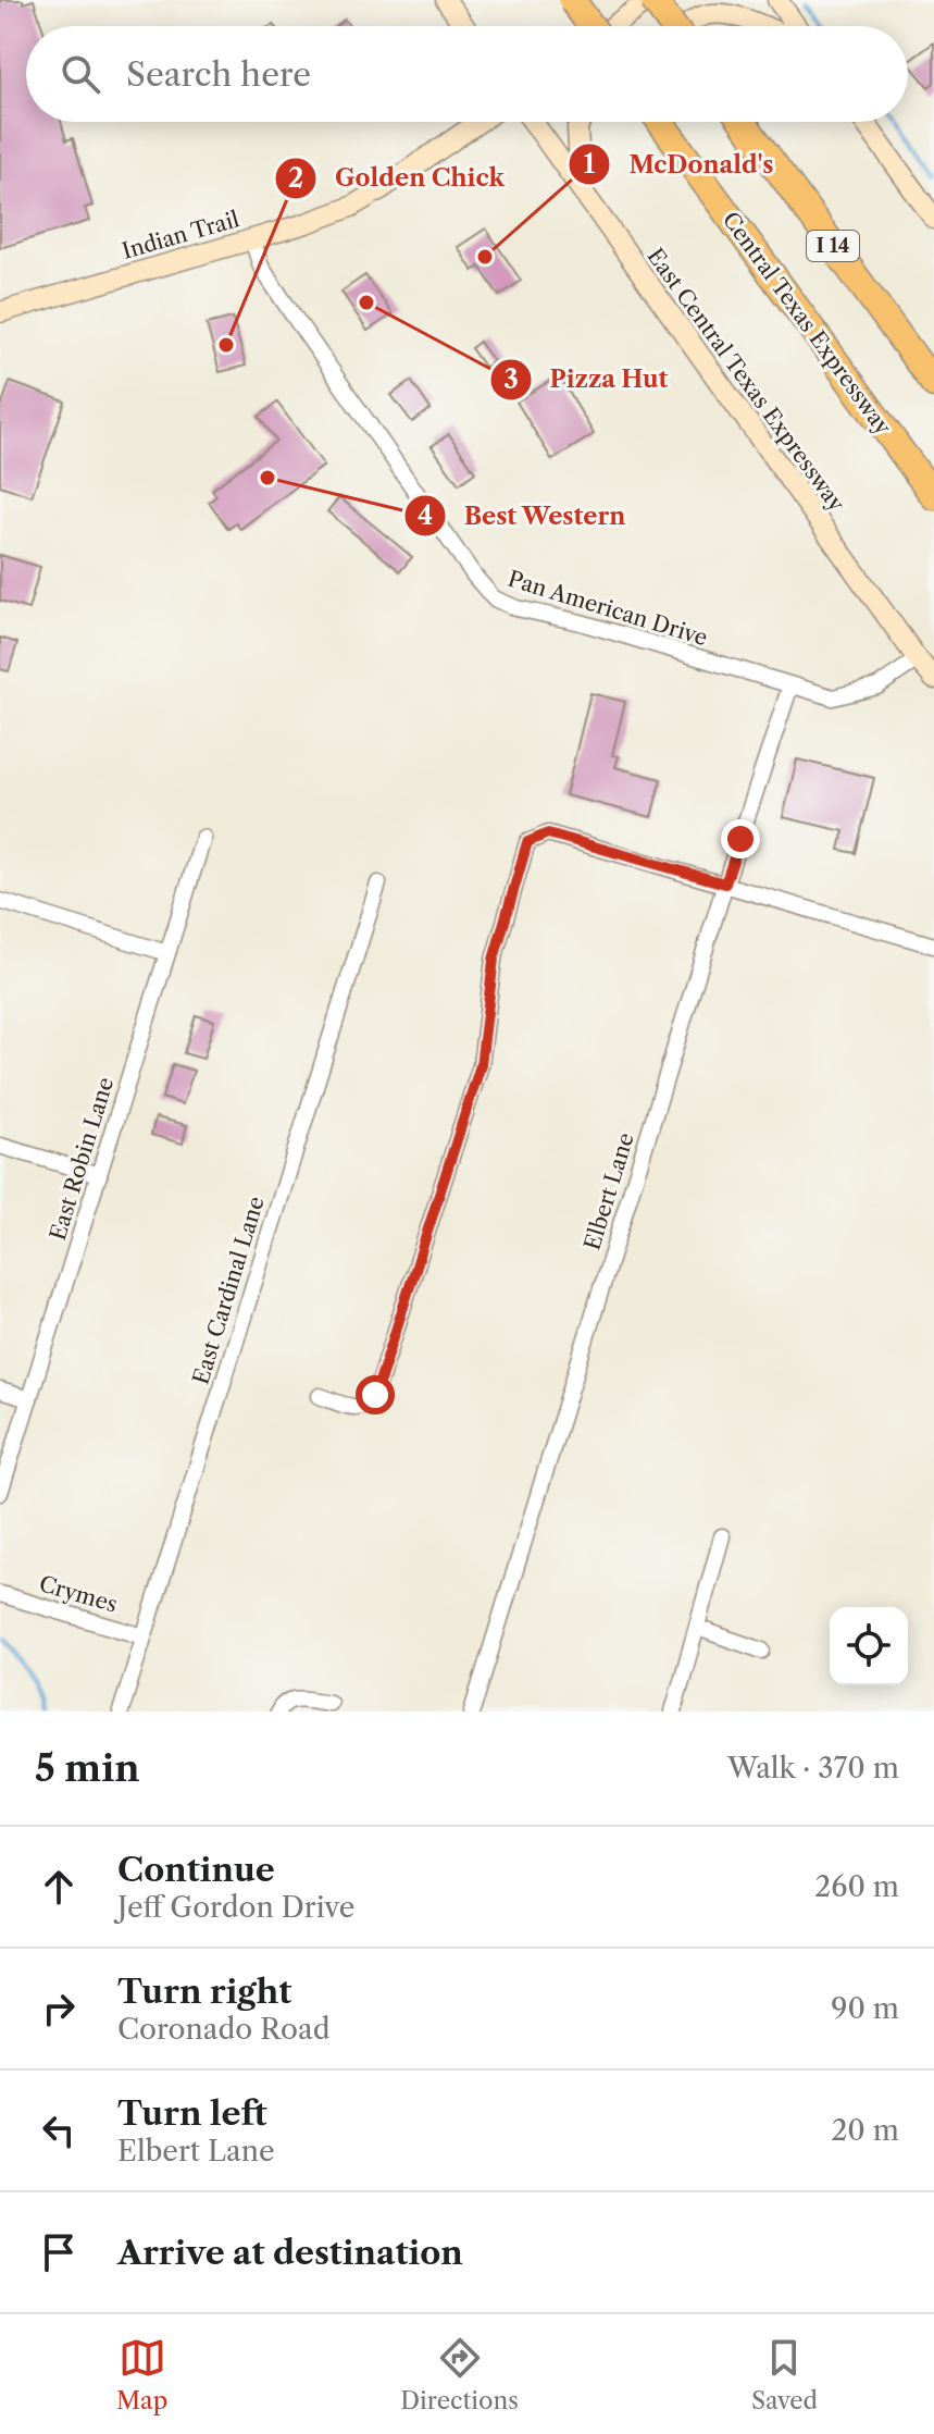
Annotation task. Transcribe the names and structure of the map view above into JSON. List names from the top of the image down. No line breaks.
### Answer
{"streets":{"highway":["I 14","Central Texas Expressway"],"main road":["Indian Trail","East Central Texas Expressway"],"street":["Pan American Drive","East Robin Lane","Elbert Lane","East Cardinal Lane","Crymes"]},"crossings":[["Indian Trail","Pan American Drive"],["East Central Texas Expressway","Pan American Drive"],["Pan American Drive","Elbert Lane"],["East Cardinal Lane","Crymes"]],"places":["McDonald's","Pizza Hut","Golden Chick","Best Western"],"page":{"search":"Search here","heading":["5 min","Walk · 370 m"],"list":[["Continue","Jeff Gordon Drive","260 m"],["Turn right","Coronado Road","90 m"],["Turn left","Elbert Lane","20 m"],"Arrive at destination"],"nav":["Map","Directions","Saved"]}}
